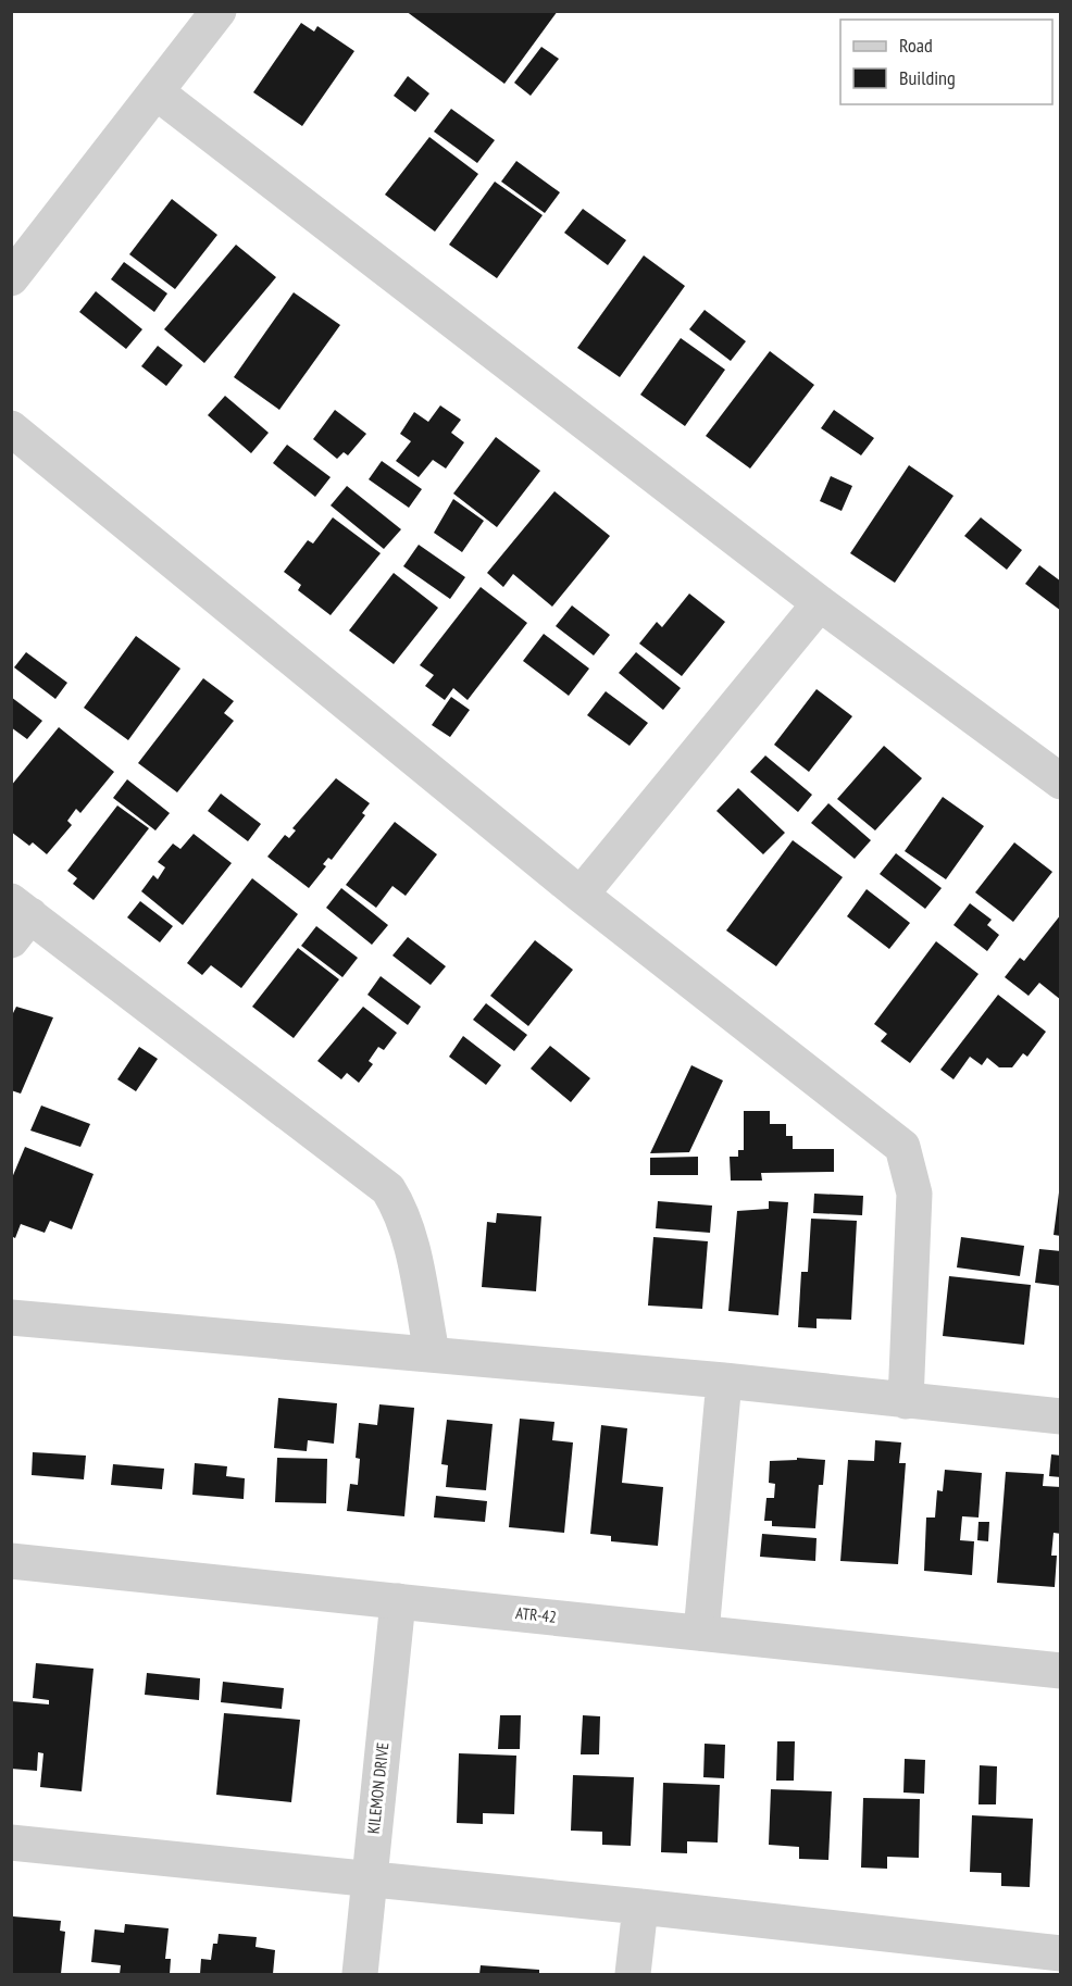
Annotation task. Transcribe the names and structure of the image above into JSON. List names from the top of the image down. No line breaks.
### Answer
{"streets":{"street":["ATR-42","KILEMON DRIVE"]},"crossings":[["ATR-42","KILEMON DRIVE"]],"legend":["Road","Building"]}
